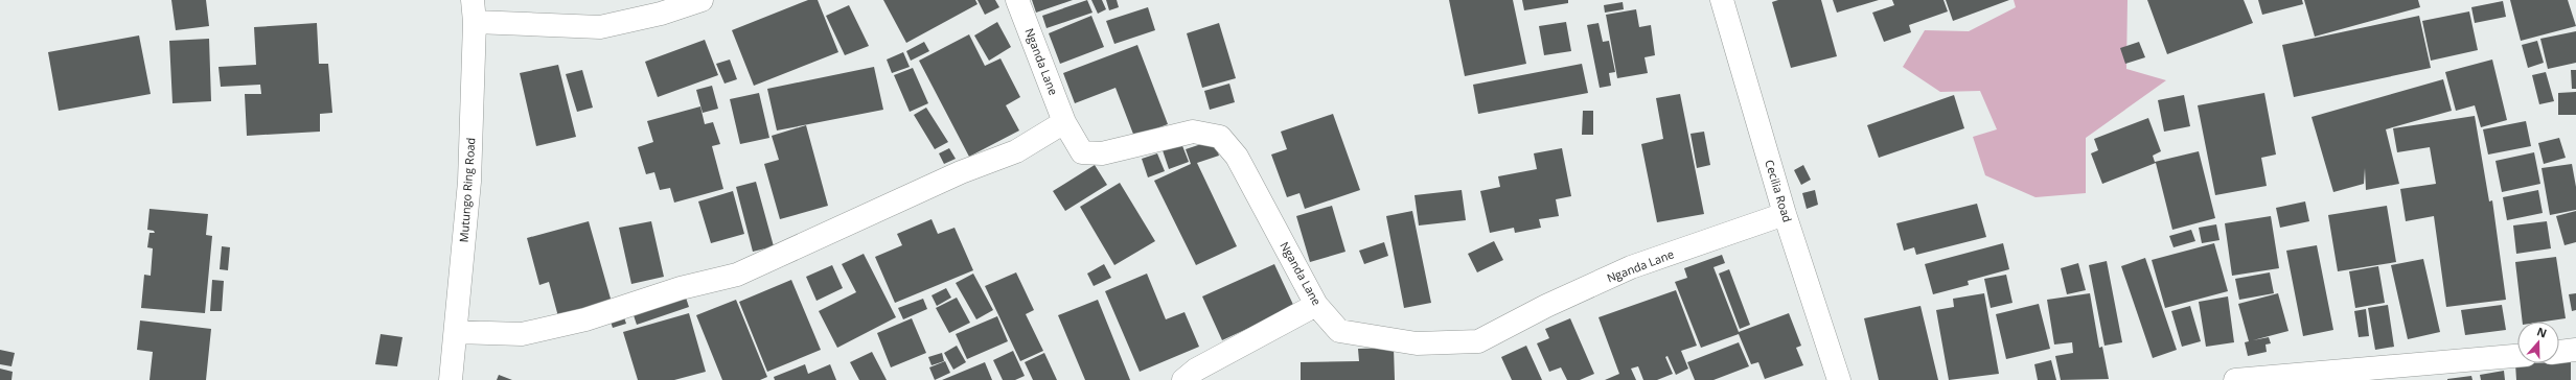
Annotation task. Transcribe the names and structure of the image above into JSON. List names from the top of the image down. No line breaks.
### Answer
{"streets":{"street":["Nganda Lane","Mutungo Ring Road","Cecilia Road"]},"crossings":[["Nganda Lane","Cecilia Road"]],"north":"top"}
